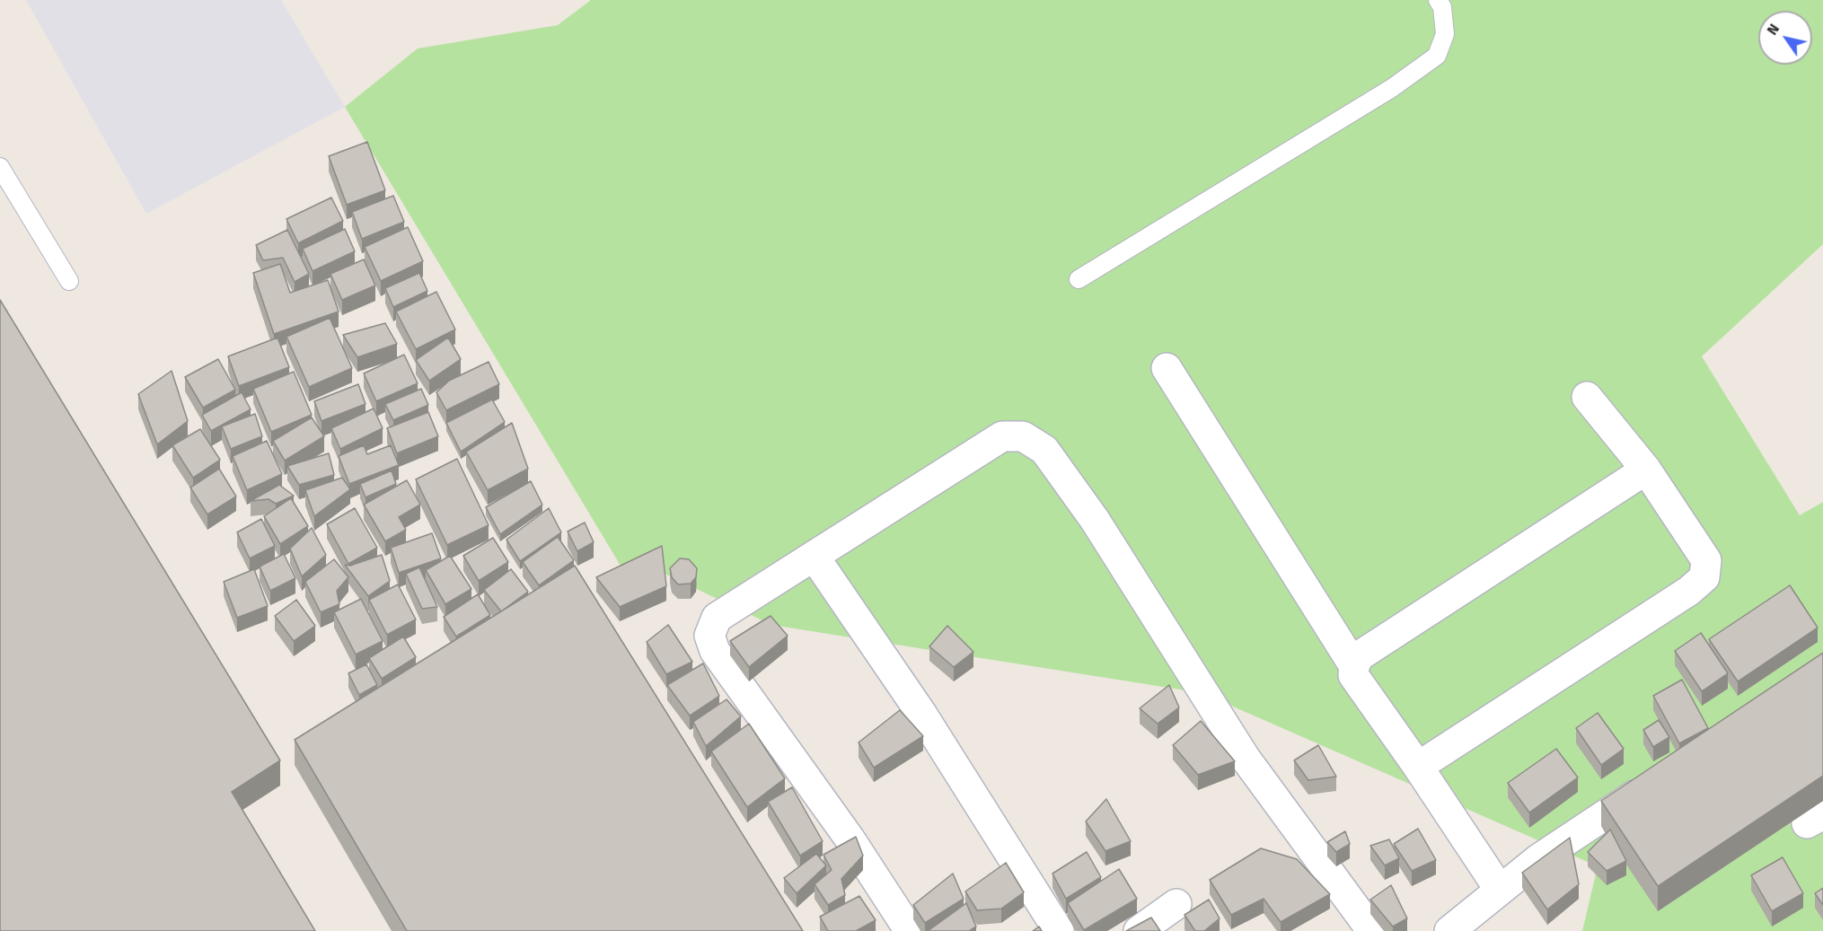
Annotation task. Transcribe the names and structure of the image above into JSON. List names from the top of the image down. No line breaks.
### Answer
{"north":"top left"}
